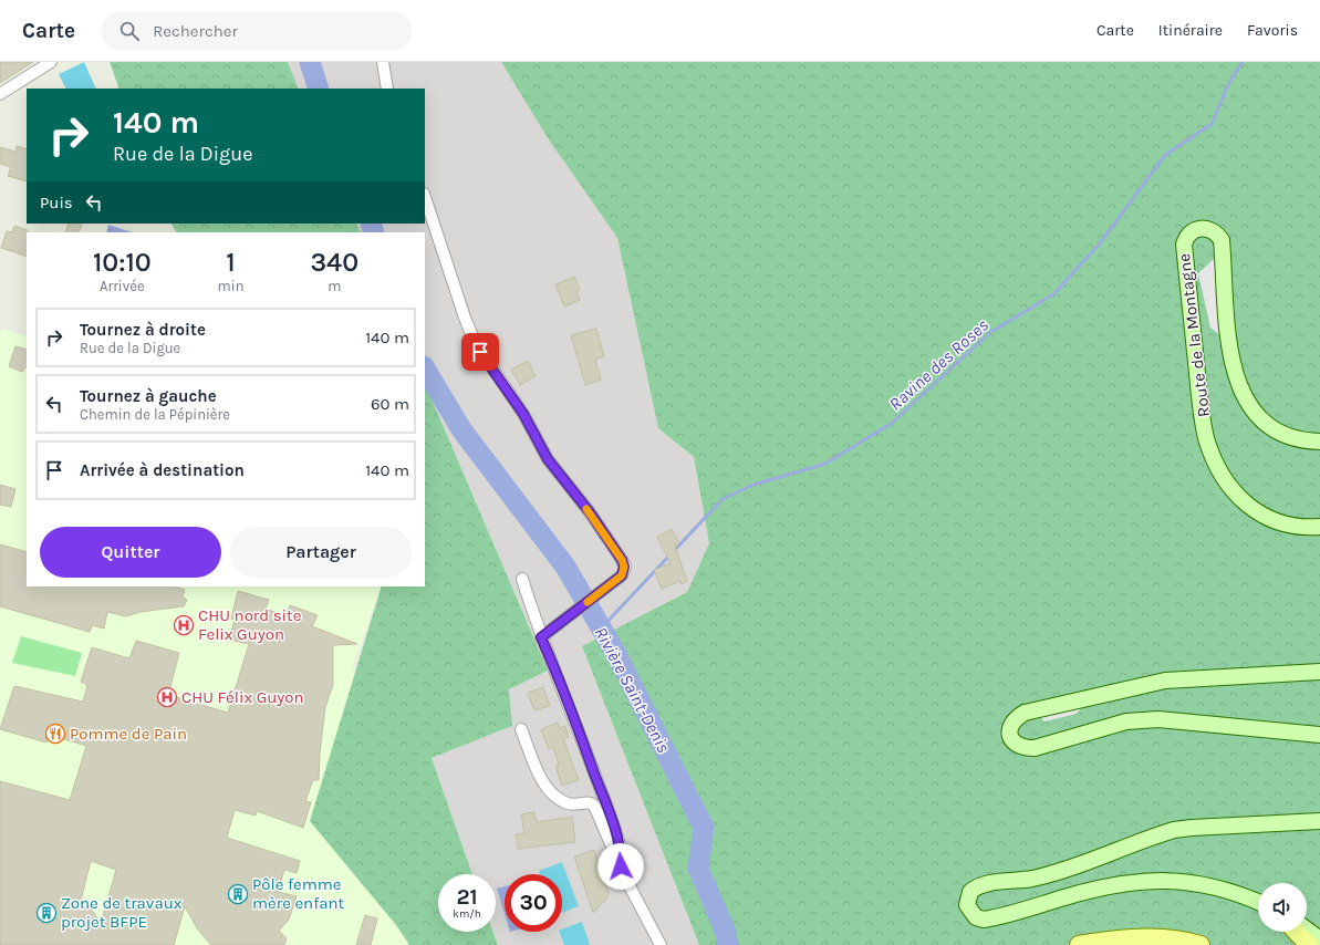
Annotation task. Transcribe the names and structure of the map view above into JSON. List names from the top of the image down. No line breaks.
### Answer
{"streets":{"main road":["Route de la Montagne"]},"water":["Ravine des Roses","Rivière Saint-Denis"],"places":{"hospital":["CHU nord site Felix Guyon","CHU Félix Guyon"],"restaurant":["Pomme de Pain"],"building":["Pôle femme mère enfant","Zone de travaux projet BFPE"]},"page":{"header":"Carte","search":"Rechercher","nav":["Carte","Itinéraire","Favoris"],"turn":["140 m","Rue de la Digue"],"then":"Puis","eta":["10:10","Arrivée","1","min","340","m"],"list":[{"name":"Tournez à droite","note":"Rue de la Digue","value":"140 m"},{"name":"Tournez à gauche","note":"Chemin de la Pépinière","value":"60 m"},{"name":"Arrivée à destination","value":"140 m"}],"buttons":["Quitter","Partager"],"speed":"21 km/h","limit":"30"}}
